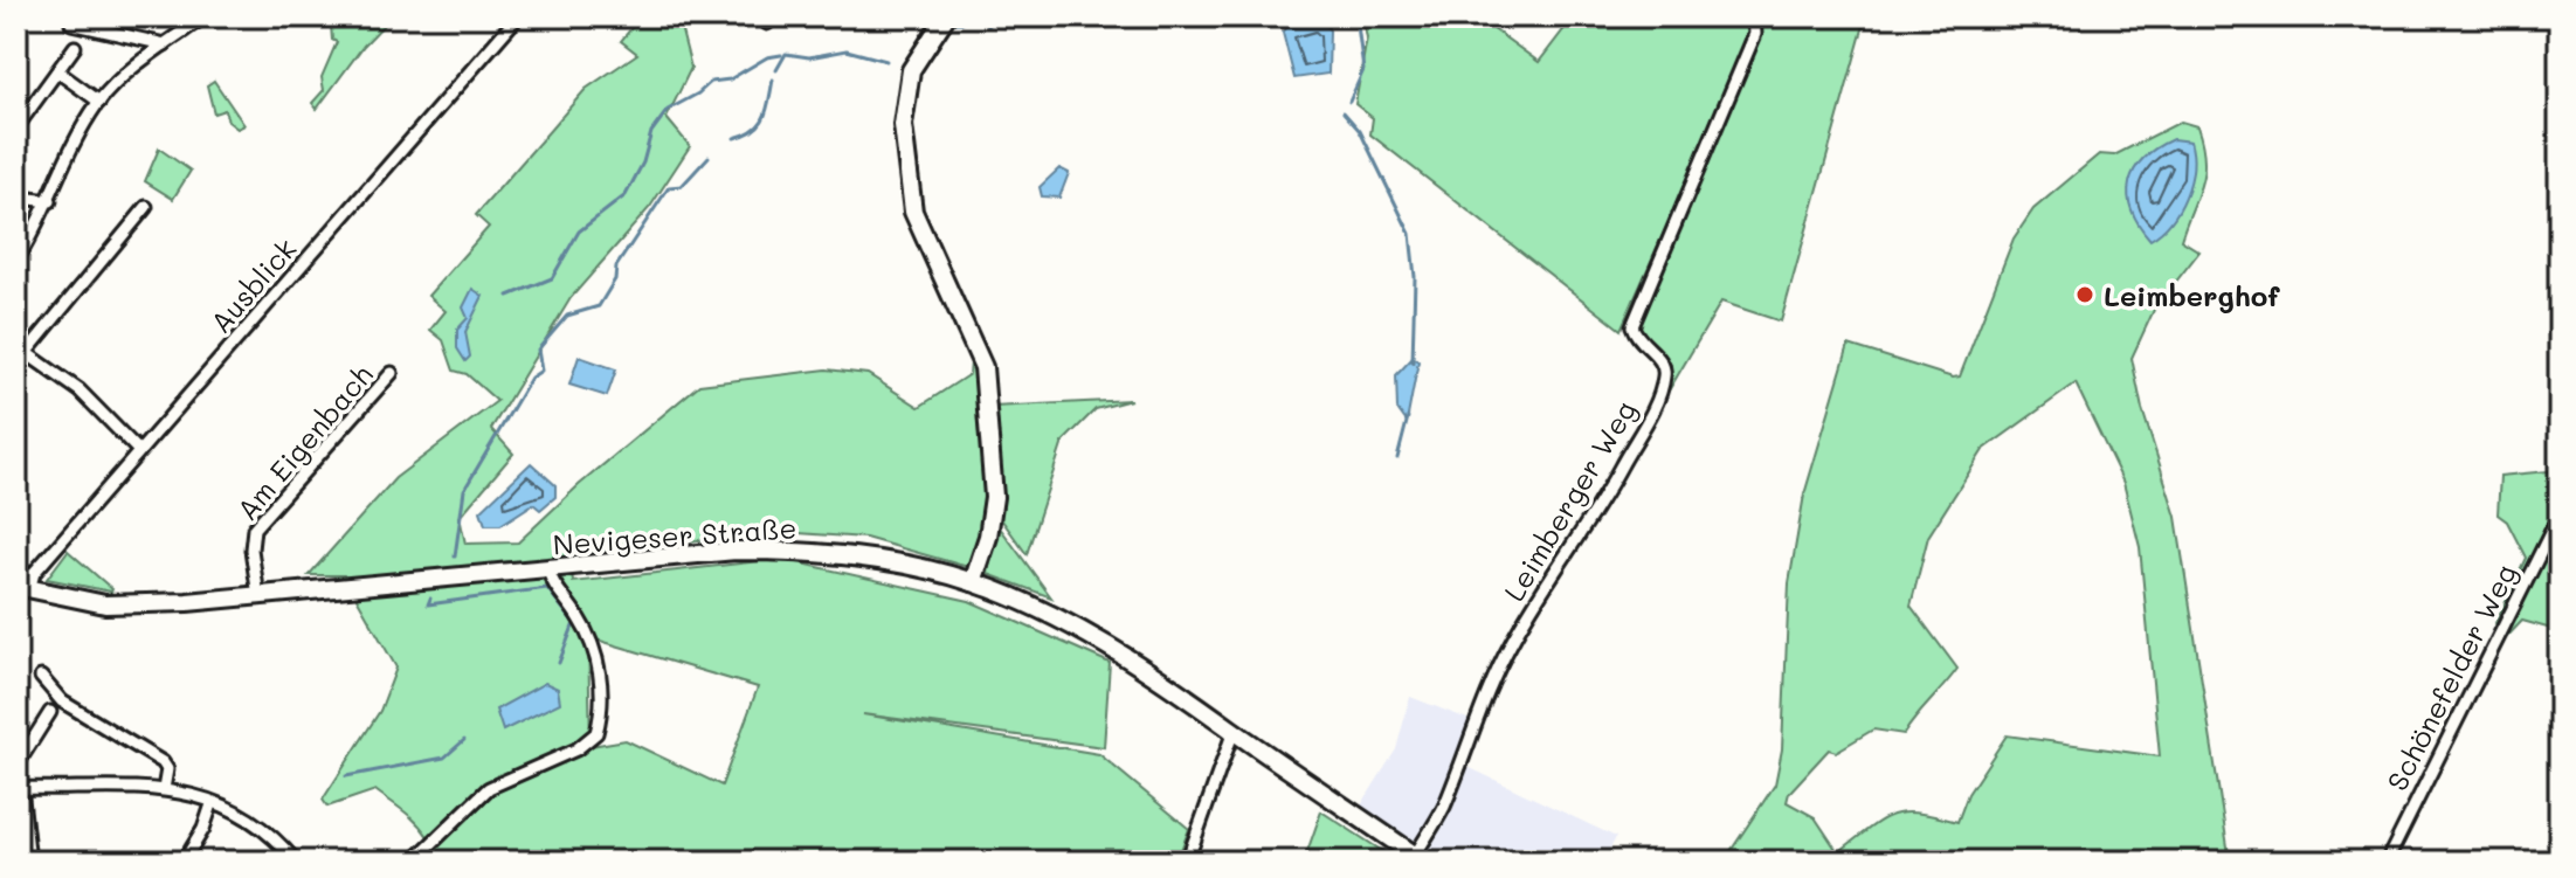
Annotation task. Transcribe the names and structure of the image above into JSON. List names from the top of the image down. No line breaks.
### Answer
{"streets":{"main road":["Nevigeser Straße"],"street":["Ausblick","Am Eigenbach","Leimberger Weg","Schönefelder Weg"]},"crossings":[["Ausblick","Nevigeser Straße"],["Am Eigenbach","Nevigeser Straße"],["Leimberger Weg","Nevigeser Straße"]],"places":["Leimberghof"]}
